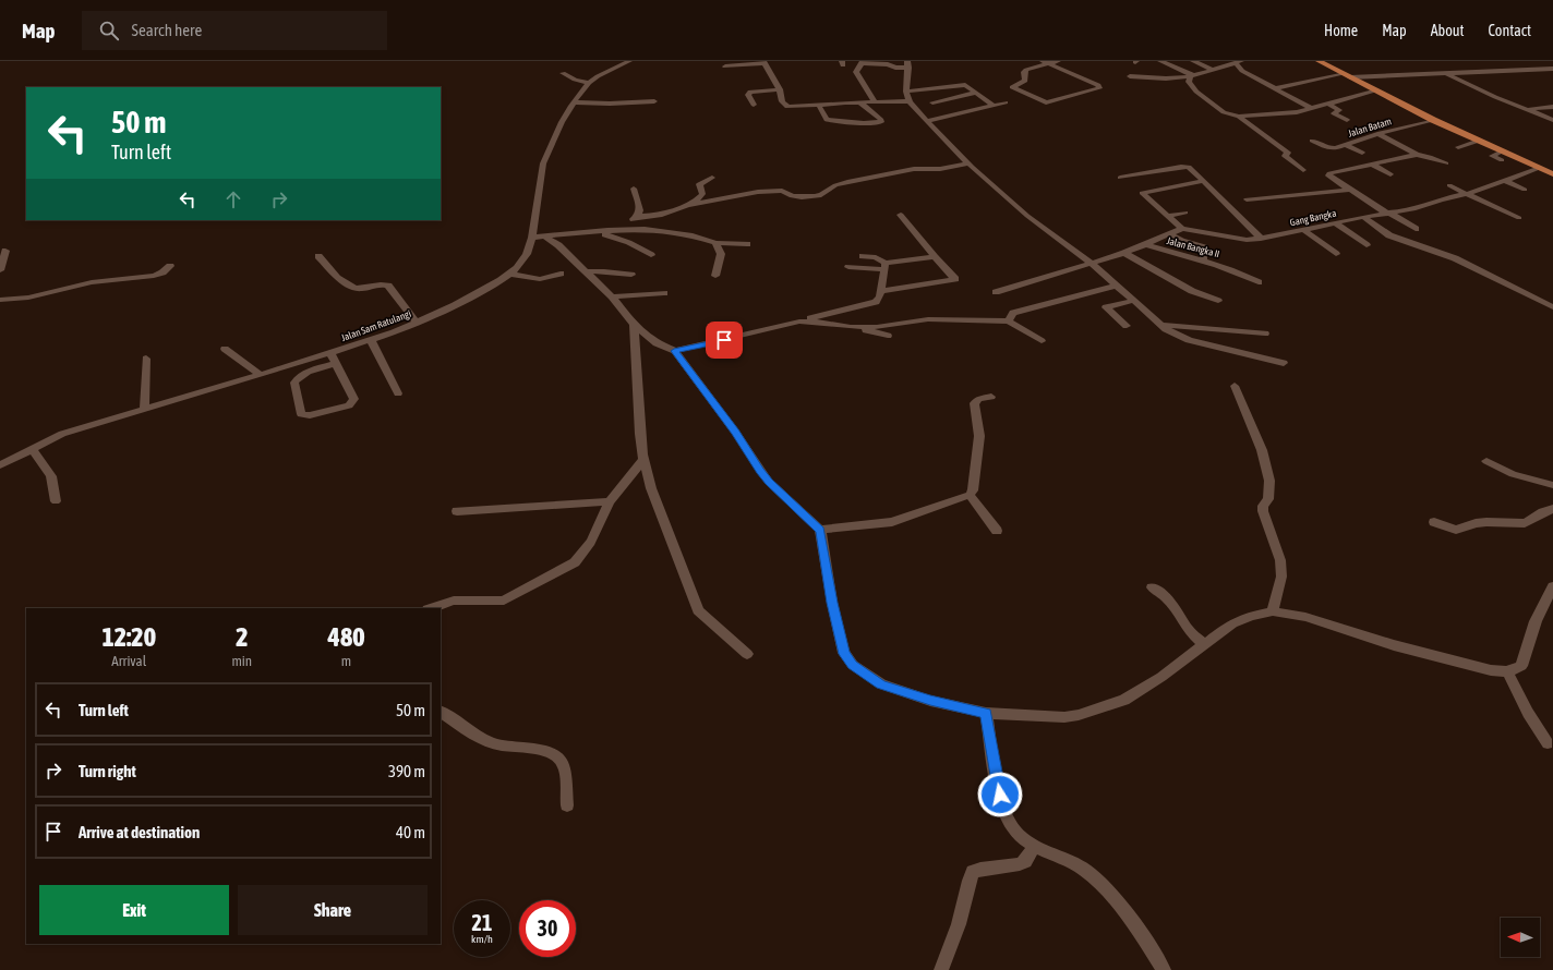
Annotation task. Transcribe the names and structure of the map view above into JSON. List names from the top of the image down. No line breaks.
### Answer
{"streets":{"street":["Jalan Batam","Gang Bangka","Jalan Bangka II","Jalan Sam Ratulangi"]},"crossings":[["Gang Bangka","Jalan Bangka II"]],"north":"left","page":{"header":"Map","search":"Search here","nav":["Home","Map","About","Contact"],"turn":["50 m","Turn left"],"eta":["12:20","Arrival","2","min","480","m"],"list":[{"name":"Turn left","value":"50 m"},{"name":"Turn right","value":"390 m"},{"name":"Arrive at destination","value":"40 m"}],"buttons":["Exit","Share"],"speed":"21 km/h","limit":"30"}}
